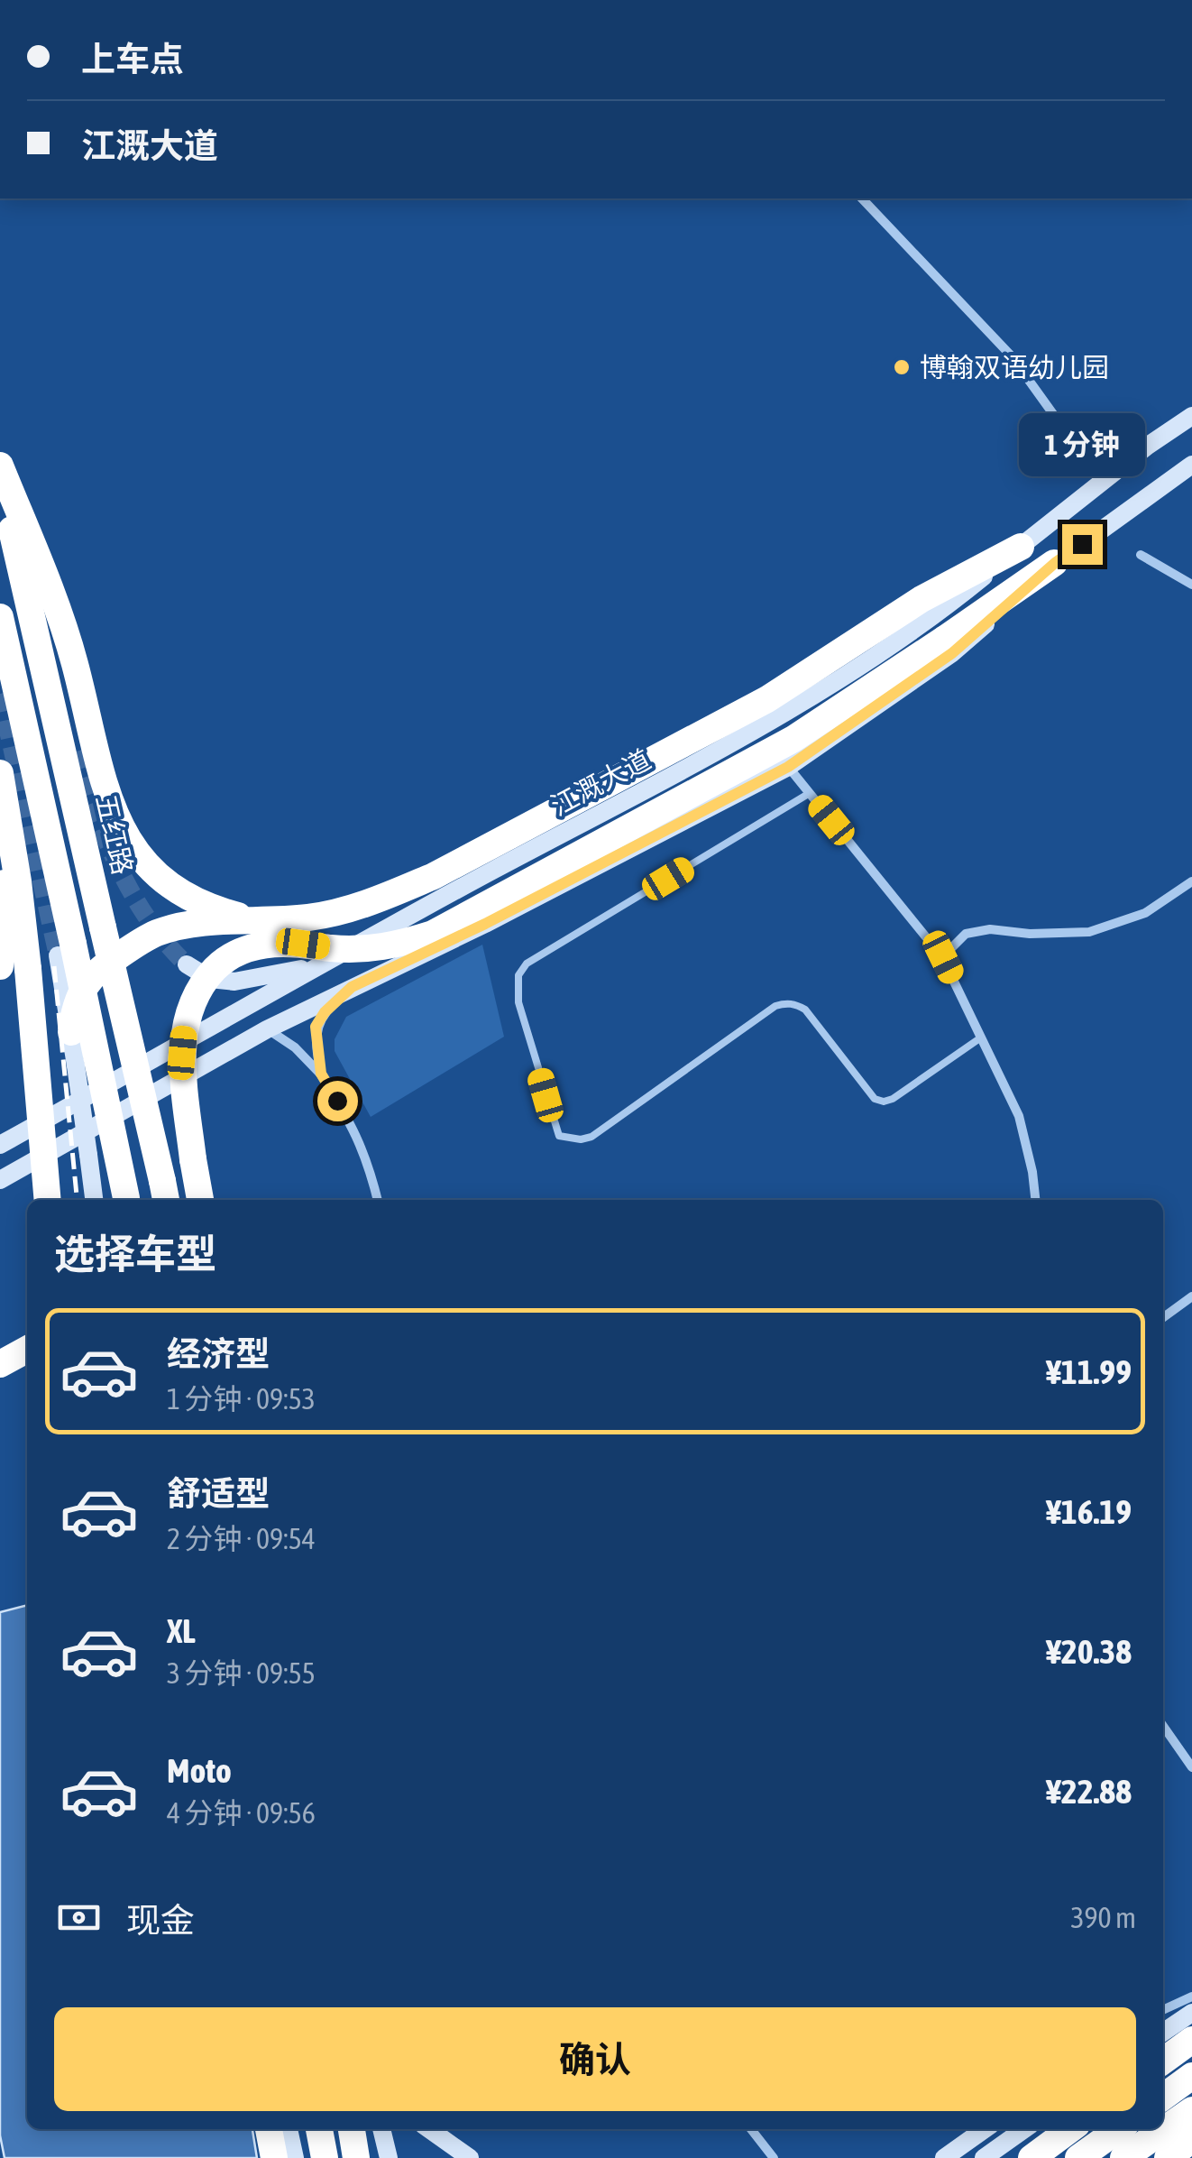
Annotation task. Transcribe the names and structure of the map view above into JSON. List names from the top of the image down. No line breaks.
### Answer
{"streets":{"highway":["五红路"],"main road":["江溉大道"]},"places":["博翰双语幼儿园"],"page":{"banner":["上车点","江溉大道"],"bubble":"1 分钟","heading":"选择车型","list":[{"name":"经济型","note":"1 分钟 · 09:53","value":"¥11.99"},{"name":"舒适型","note":"2 分钟 · 09:54","value":"¥16.19"},{"name":"XL","note":"3 分钟 · 09:55","value":"¥20.38"},{"name":"Moto","note":"4 分钟 · 09:56","value":"¥22.88"}],"pay":["现金","390 m"],"buttons":"确认"}}
